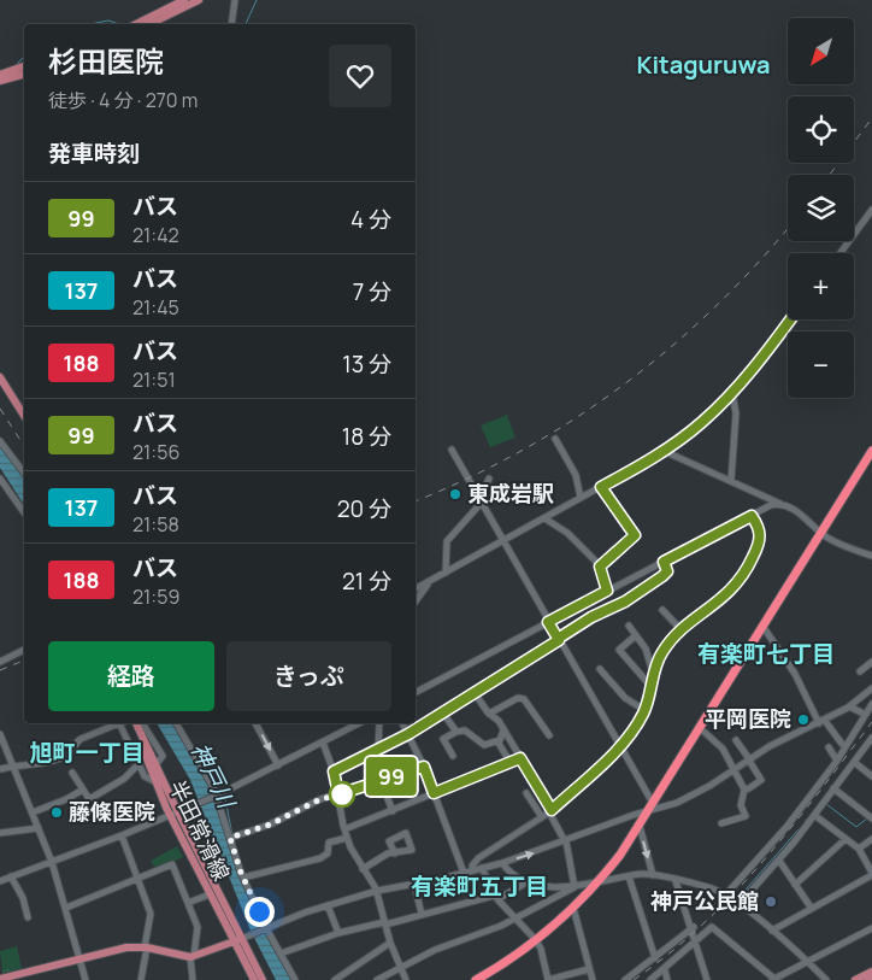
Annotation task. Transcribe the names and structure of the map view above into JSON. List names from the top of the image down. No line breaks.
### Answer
{"streets":{"main road":["半田常滑線"]},"districts":["Kitaguruwa","有楽町七丁目","旭町一丁目","有楽町五丁目"],"water":["神戸川"],"places":["東成岩駅","平岡医院","藤條医院","神戸公民館"],"lines":["bus line 99"],"north":"bottom left","page":{"on_map":"99","map_buttons":["+","−"],"heading":[["杉田医院","徒歩 · 4 分 · 270 m"],"発車時刻"],"list":[{"mark":"99","name":"バス","note":"21:42","value":"4 分"},{"mark":"137","name":"バス","note":"21:45","value":"7 分"},{"mark":"188","name":"バス","note":"21:51","value":"13 分"},{"mark":"99","name":"バス","note":"21:56","value":"18 分"},{"mark":"137","name":"バス","note":"21:58","value":"20 分"},{"mark":"188","name":"バス","note":"21:59","value":"21 分"}],"buttons":["経路","きっぷ"]}}
